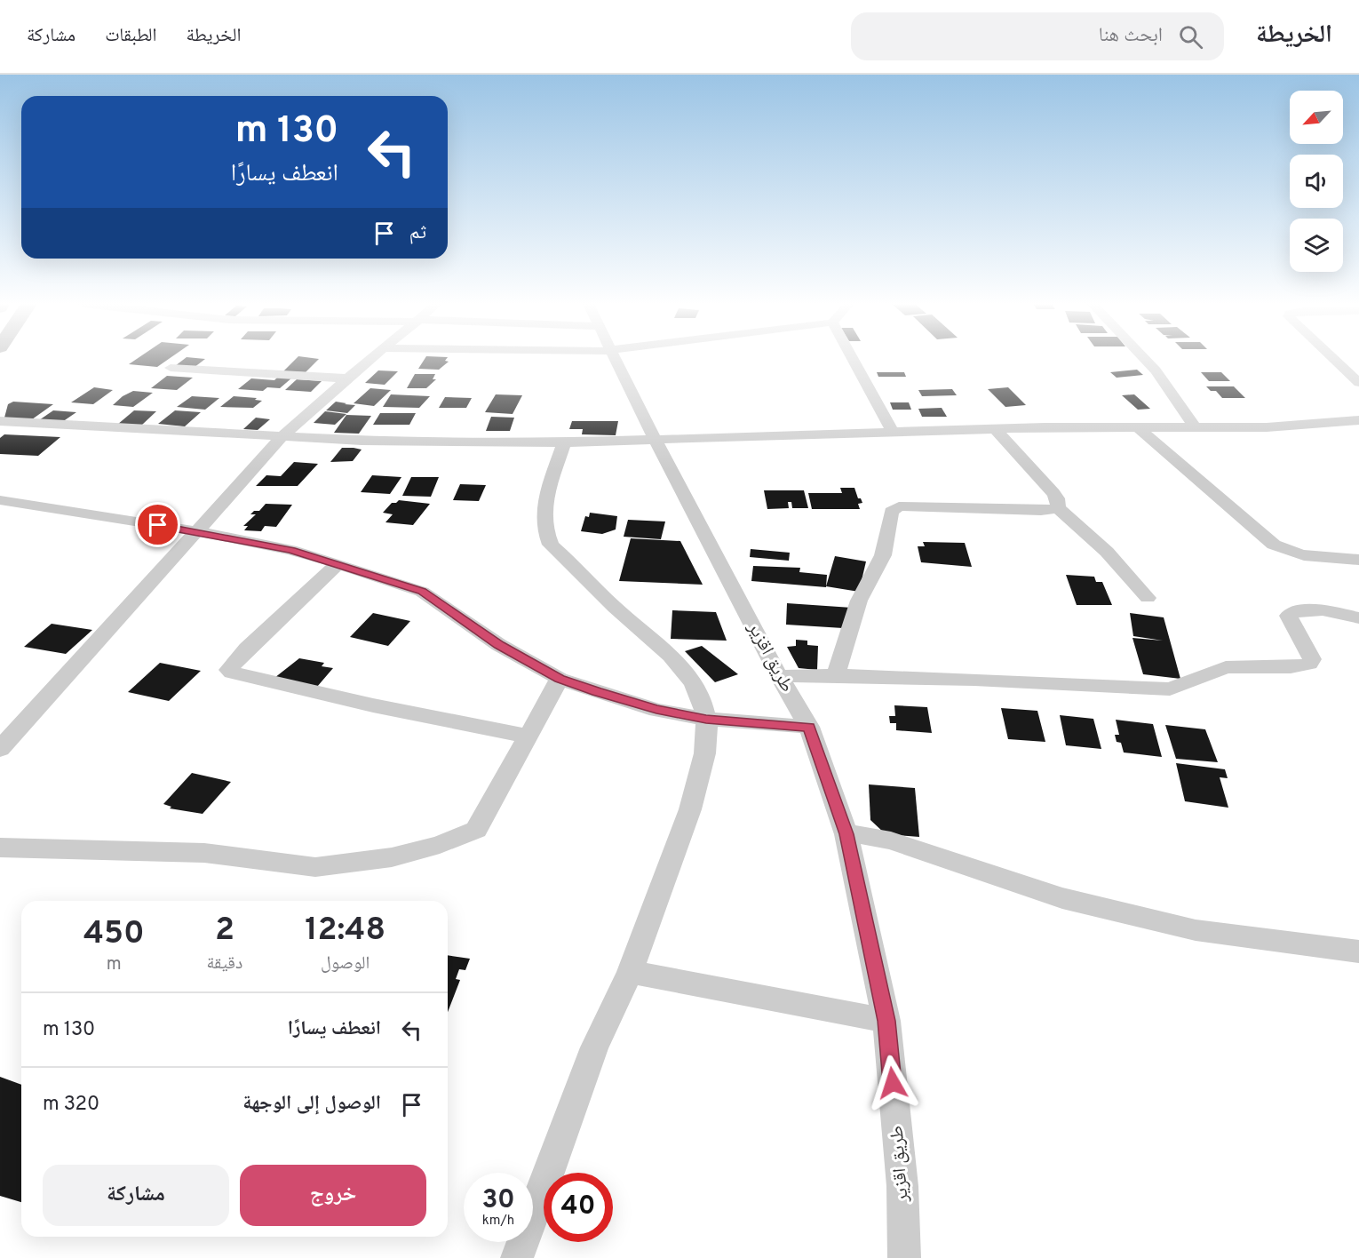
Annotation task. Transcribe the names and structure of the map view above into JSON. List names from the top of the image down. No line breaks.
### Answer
{"streets":{"street":["طريق اقزير"]},"north":"bottom left","page":{"header":"الخريطة","search":"ابحث هنا","nav":["الخريطة","الطبقات","مشاركة"],"turn":["130 m","انعطف يسارًا"],"then":"ثم","eta":["12:48","الوصول","2","دقيقة","450","m"],"list":[{"name":"انعطف يسارًا","value":"130 m"},{"name":"الوصول إلى الوجهة","value":"320 m"}],"buttons":["خروج","مشاركة"],"speed":"30 km/h","limit":"40"}}
